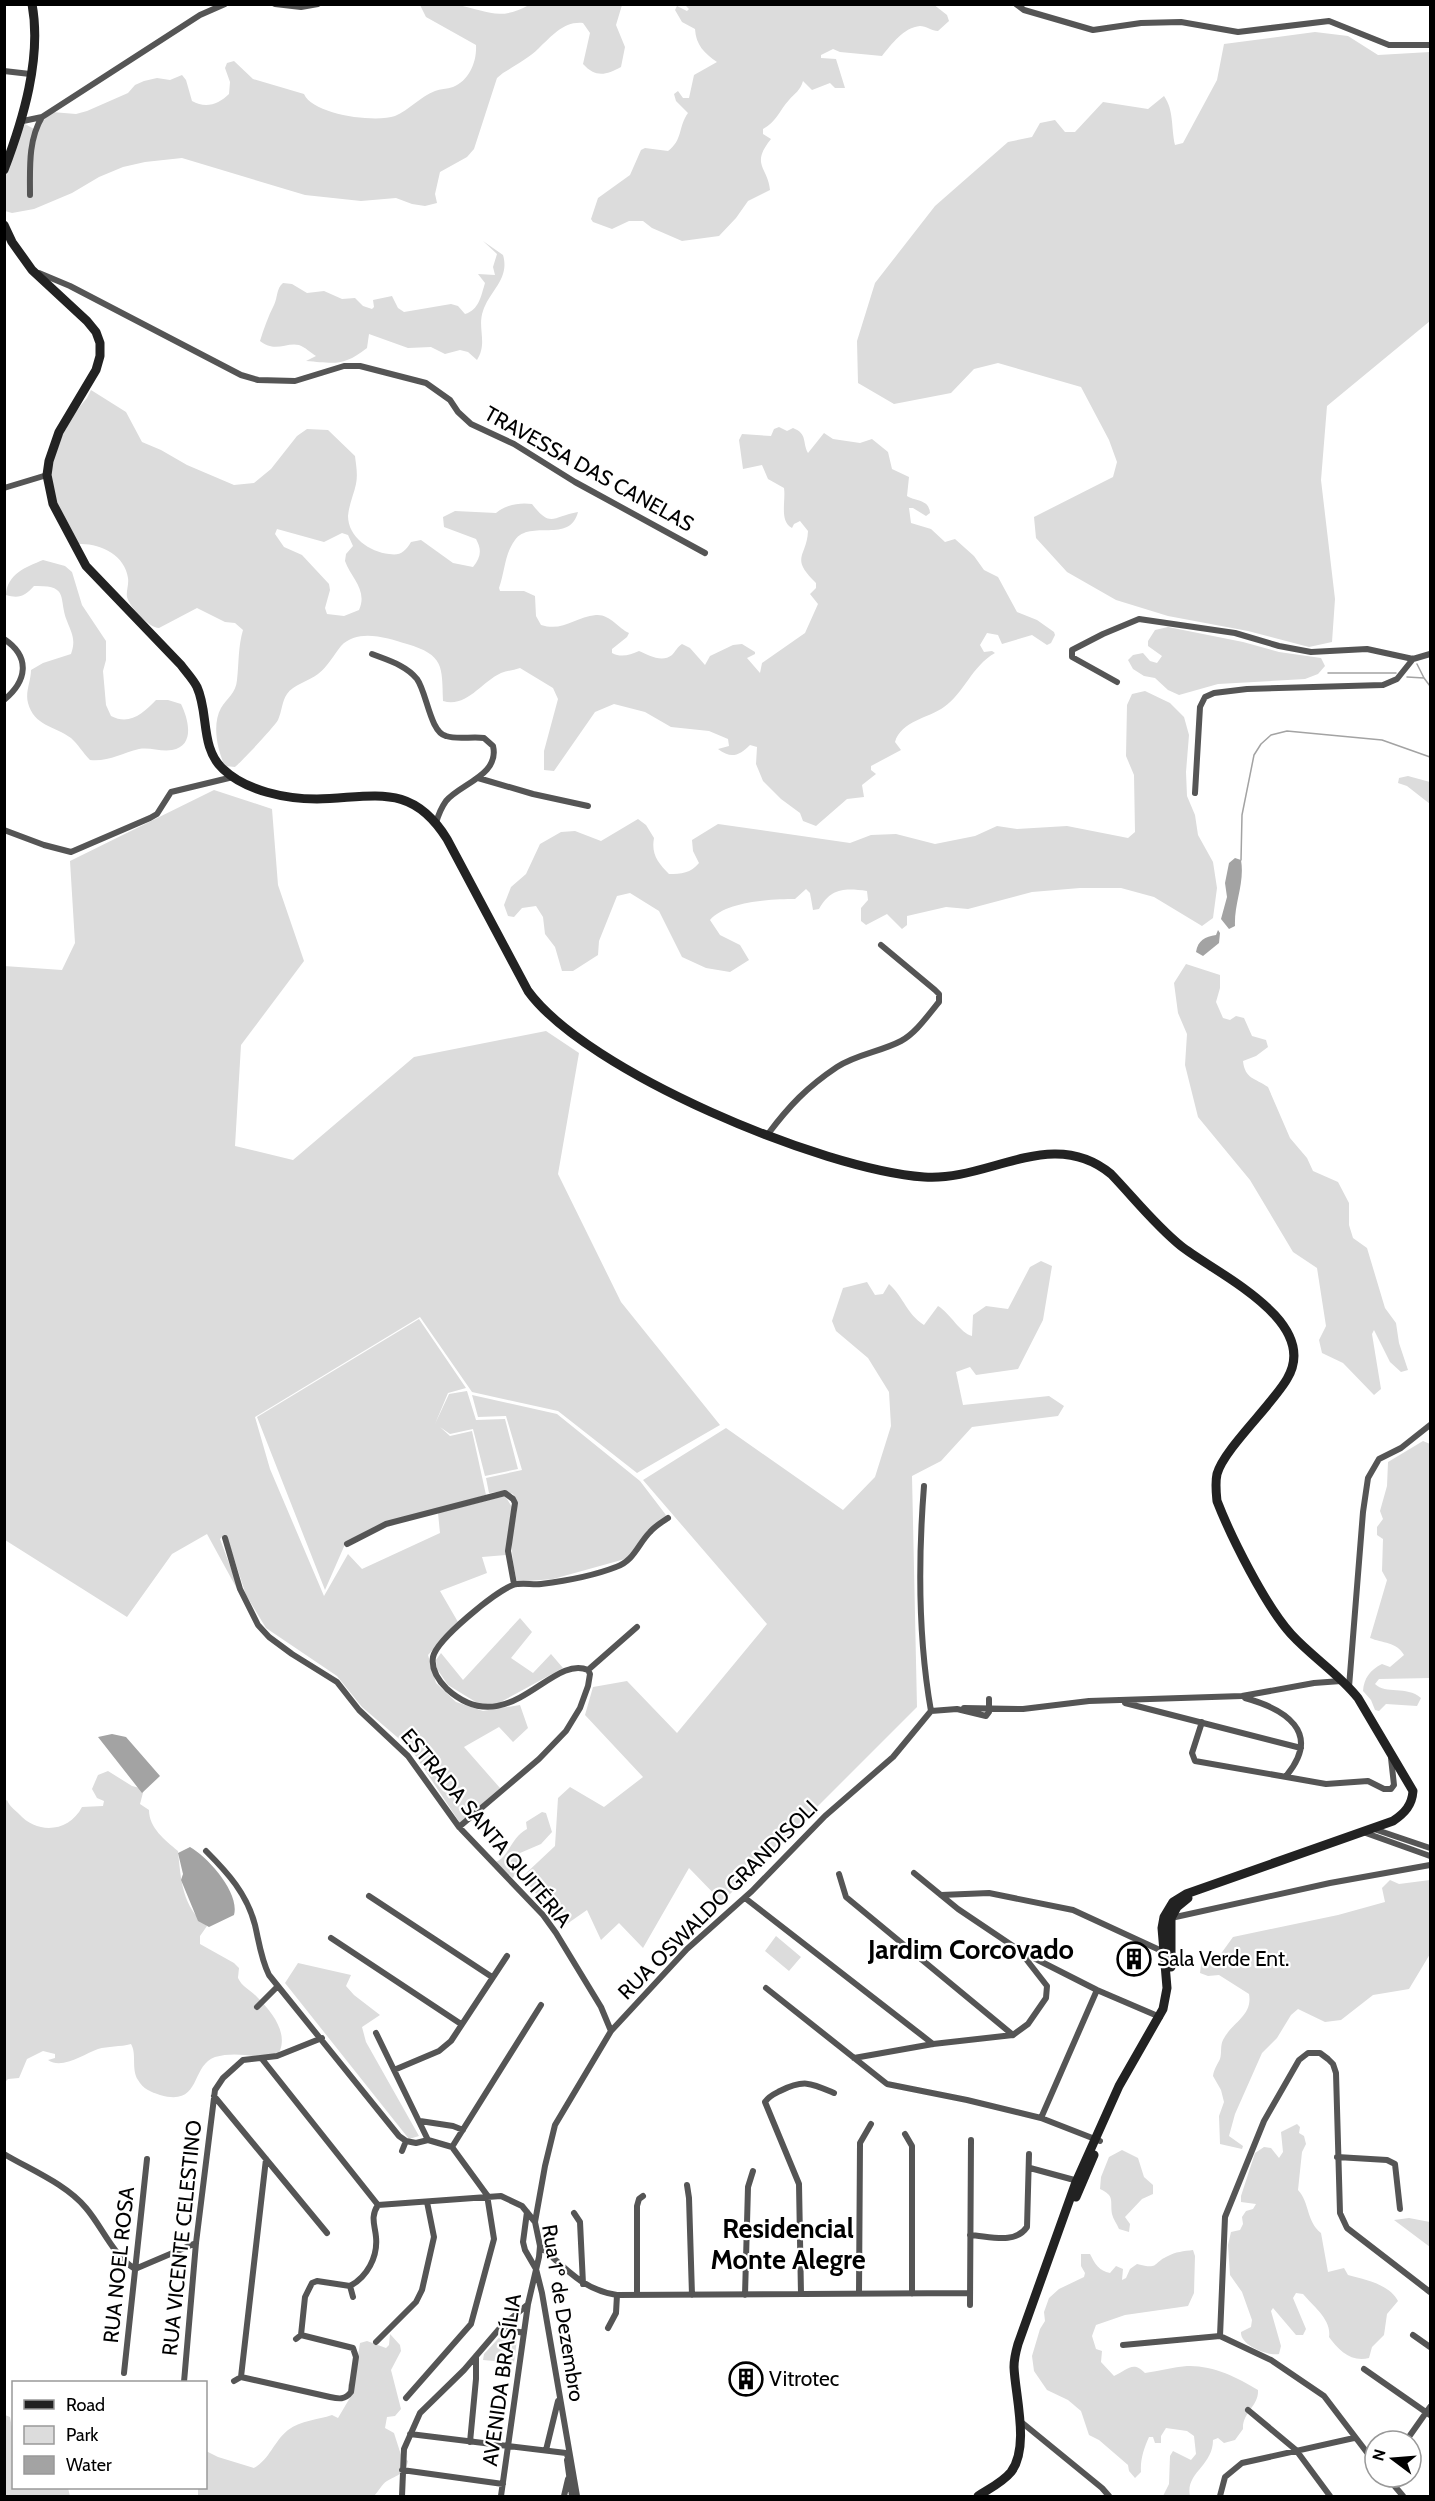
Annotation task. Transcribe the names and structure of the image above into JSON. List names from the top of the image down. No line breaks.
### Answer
{"streets":{"street":["TRAVESSA DAS CANELAS","ESTRADA SANTA QUITÉRIA","RUA OSWALDO GRANDISOLI","RUA VICENTE CELESTINO","RUA NOEL ROSA","Rua 1º de Dezembro","AVENIDA BRASÍLIA"]},"crossings":[["ESTRADA SANTA QUITÉRIA","RUA OSWALDO GRANDISOLI"],["RUA OSWALDO GRANDISOLI","Rua 1º de Dezembro"],["Rua 1º de Dezembro","AVENIDA BRASÍLIA"]],"districts":["Jardim Corcovado","Residencial Monte Alegre"],"places":{"building":["Sala Verde Ent.","Vitrotec"]},"legend":["Road","Park","Water"],"north":"left"}
